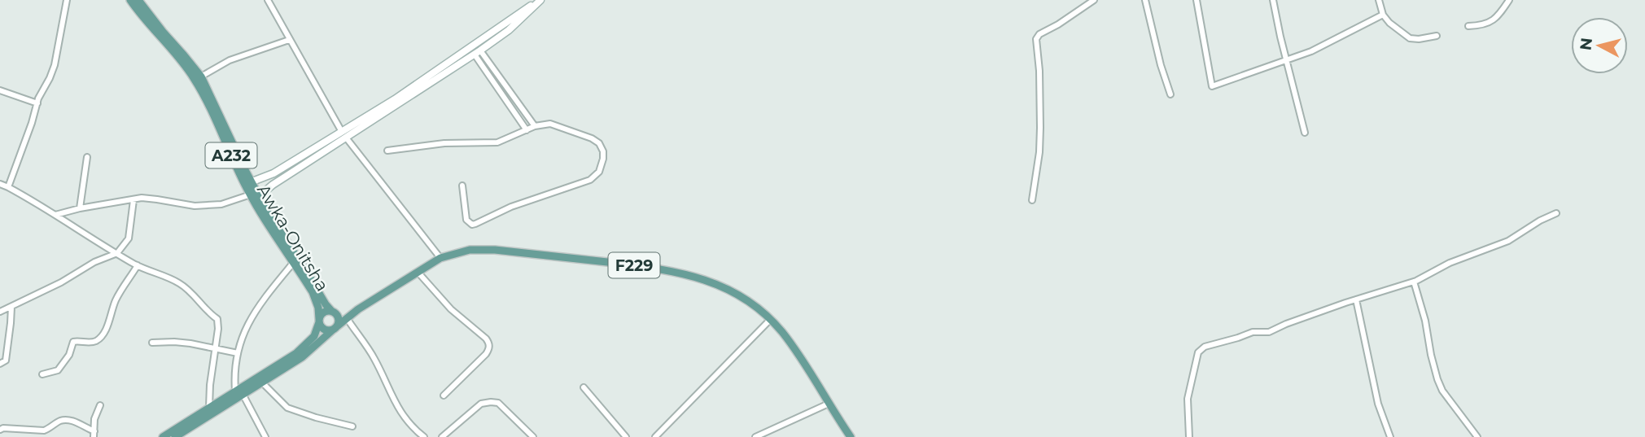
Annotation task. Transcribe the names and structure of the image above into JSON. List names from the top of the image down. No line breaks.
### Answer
{"streets":{"main road":["A232","Awka-Onitsha","F229"]},"crossings":[["Awka-Onitsha","F229"]],"north":"left"}
